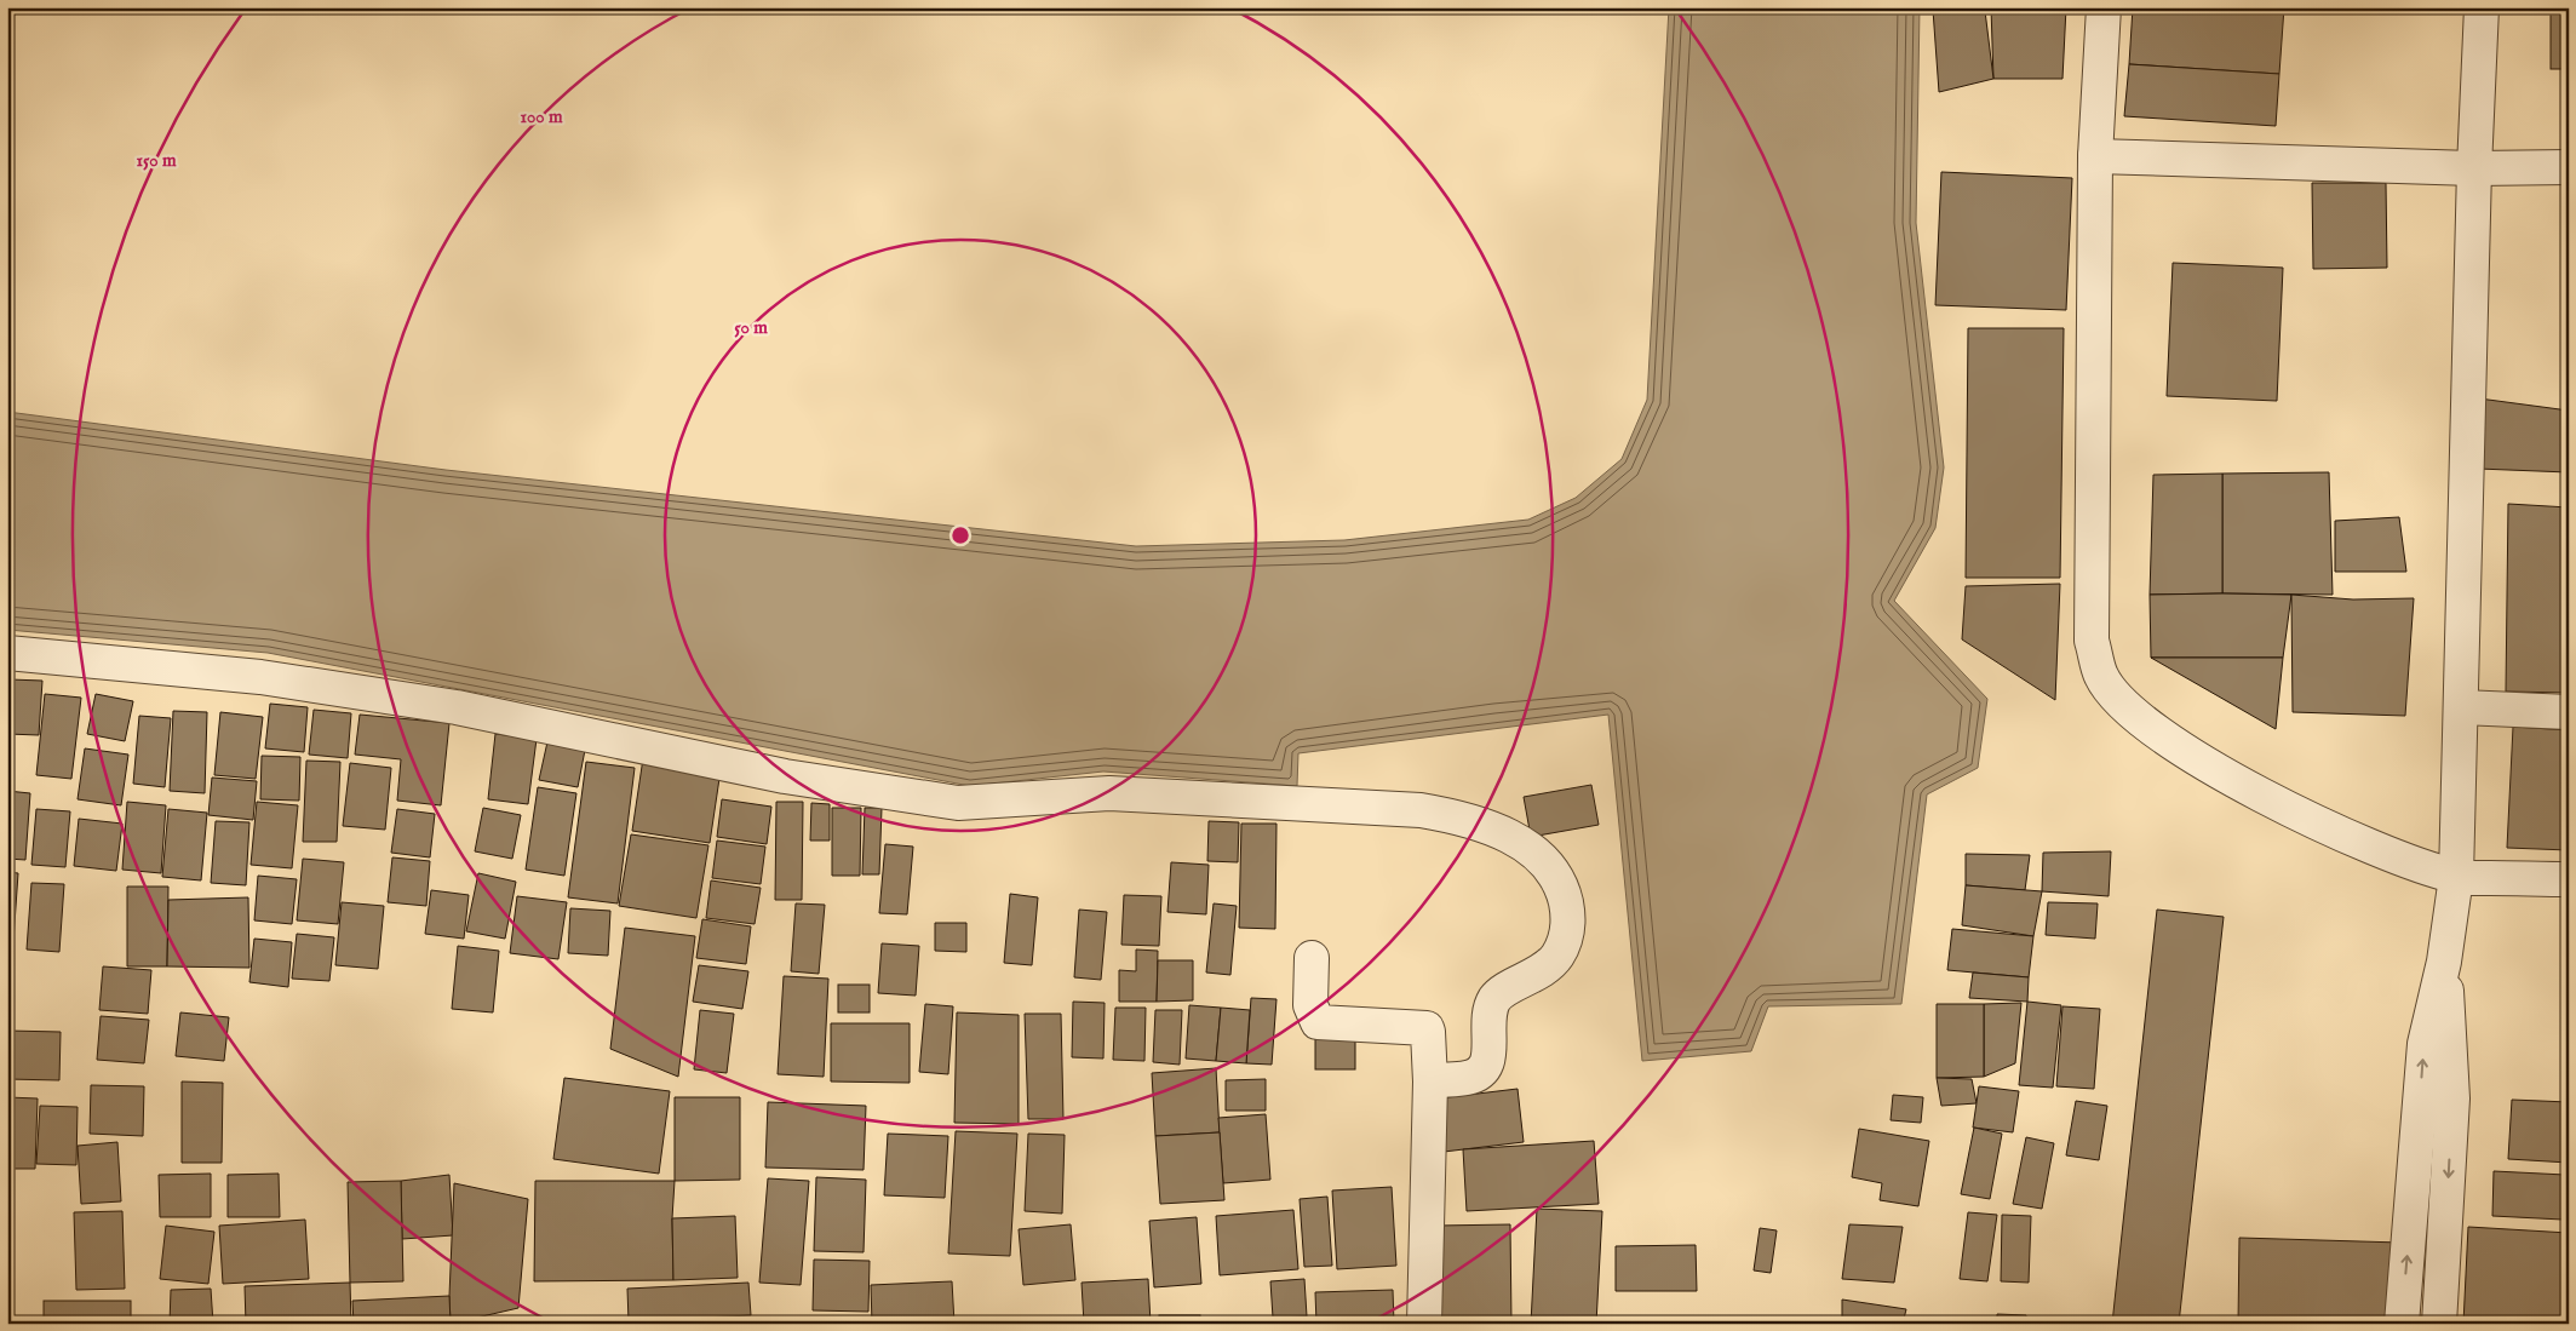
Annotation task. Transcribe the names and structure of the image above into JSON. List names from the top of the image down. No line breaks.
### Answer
{"rings":["100 m","150 m","50 m"]}
